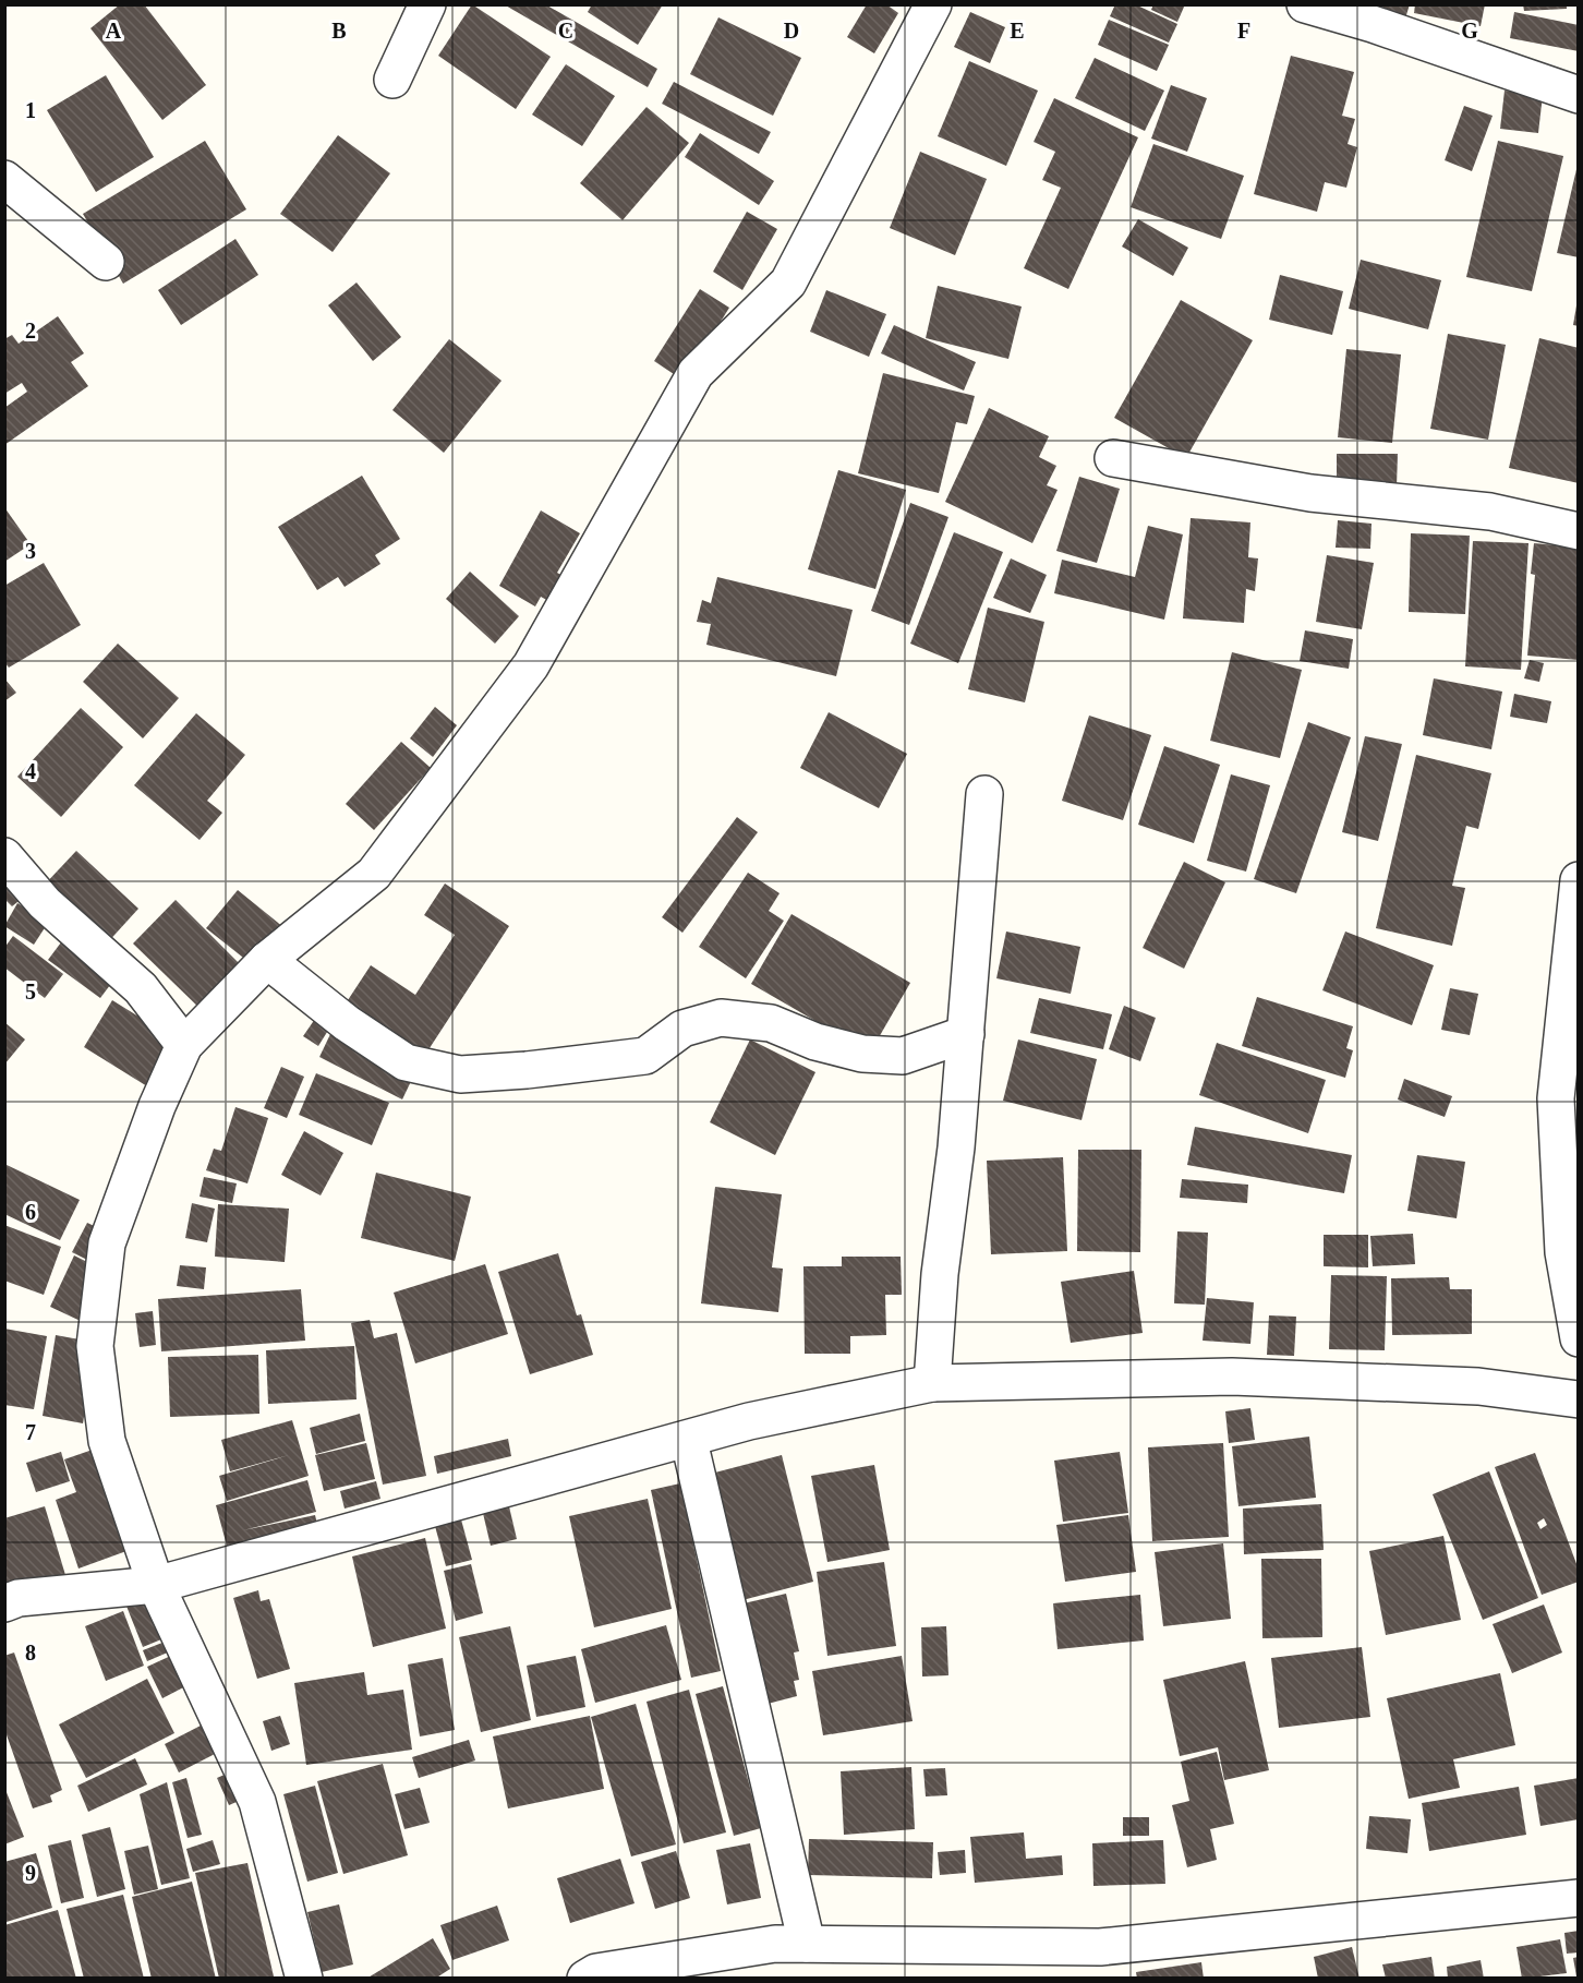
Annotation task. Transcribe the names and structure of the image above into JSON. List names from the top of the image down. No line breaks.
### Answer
{"grid":{"columns":["A","B","C","D","E","F","G"],"rows":["1","2","3","4","5","6","7","8","9"]}}
